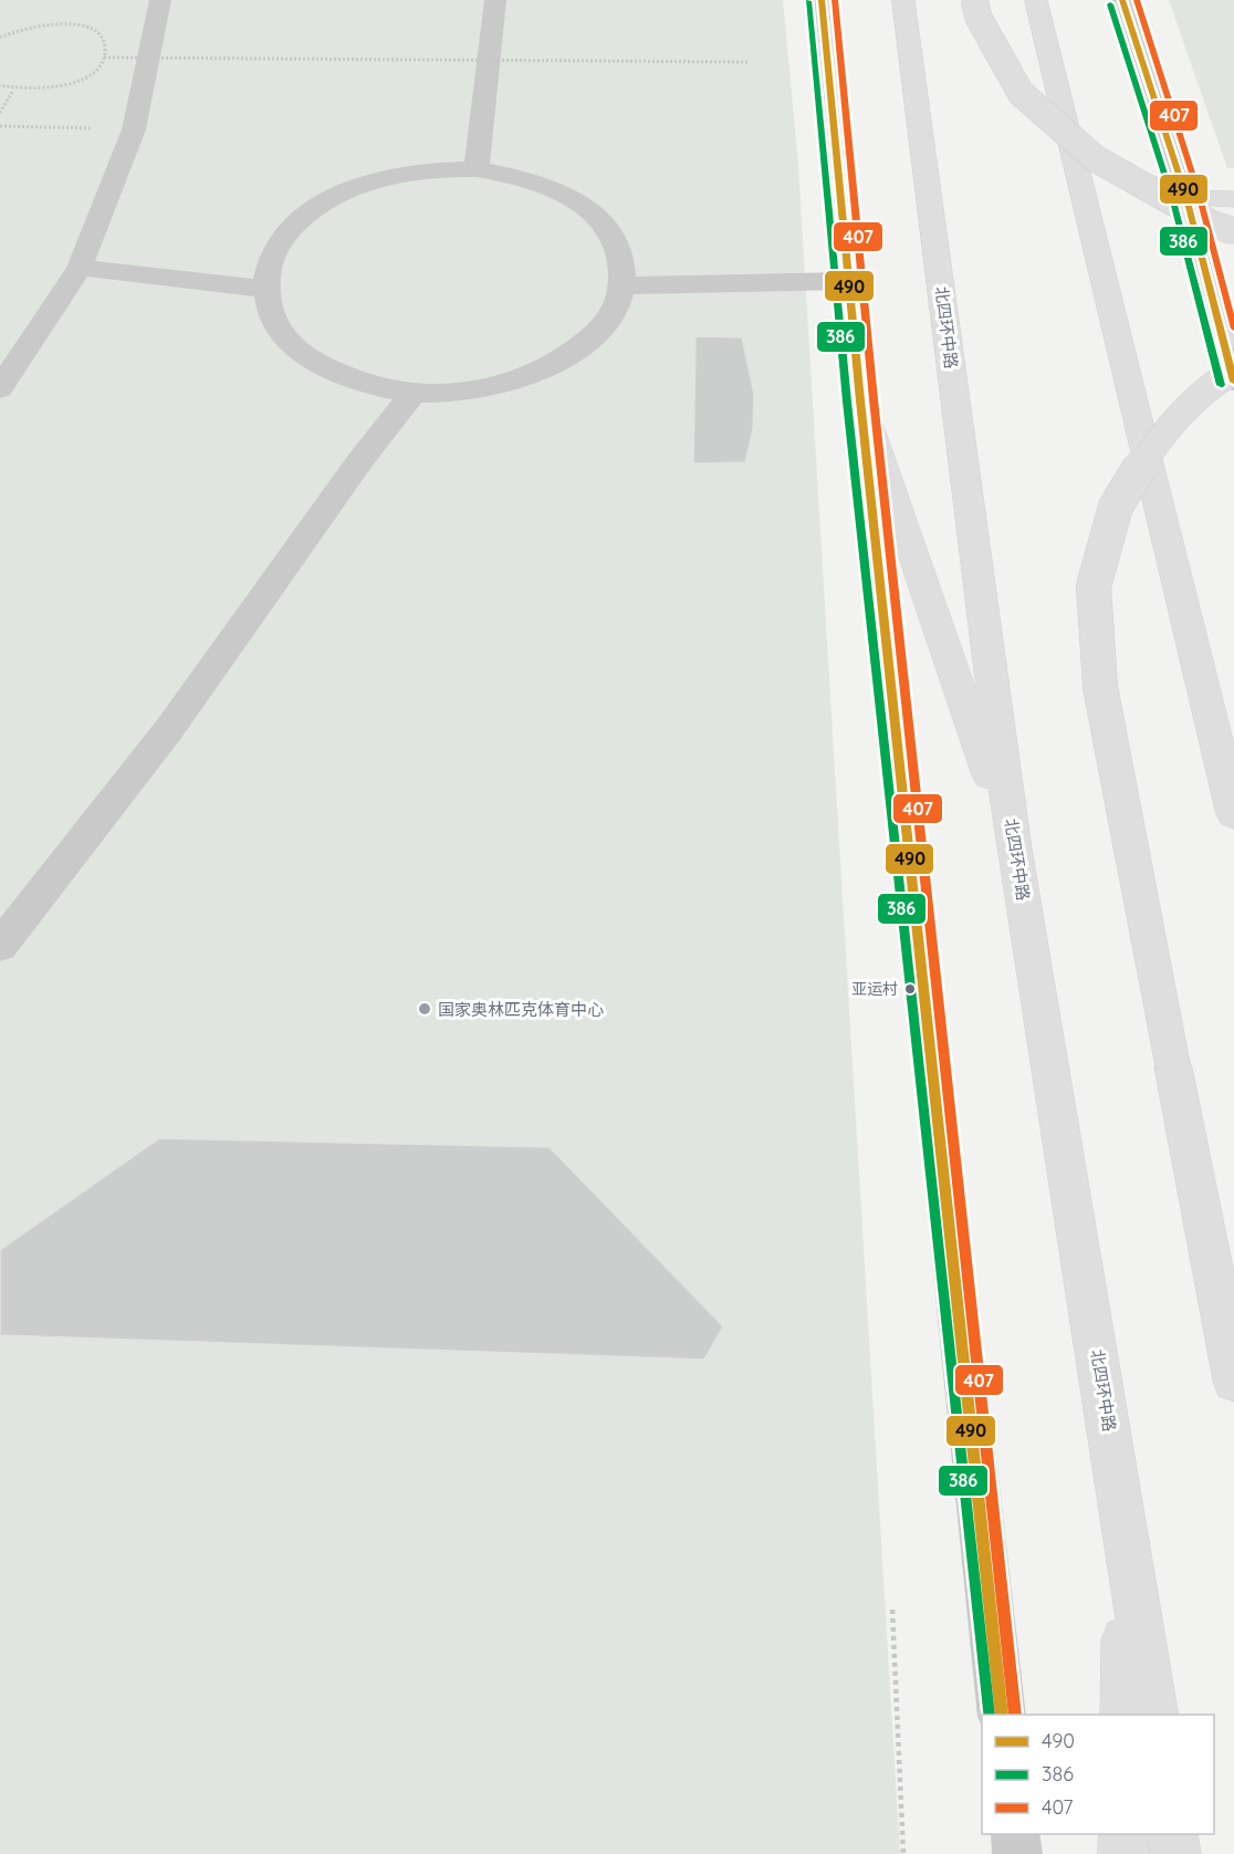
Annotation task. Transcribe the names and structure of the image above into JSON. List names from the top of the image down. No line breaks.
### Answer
{"streets":{"main road":["北四环中路"]},"places":["亚运村","国家奥林匹克体育中心"],"lines":["transit line 490","transit line 407","transit line 386"],"legend":["490","386","407"]}
